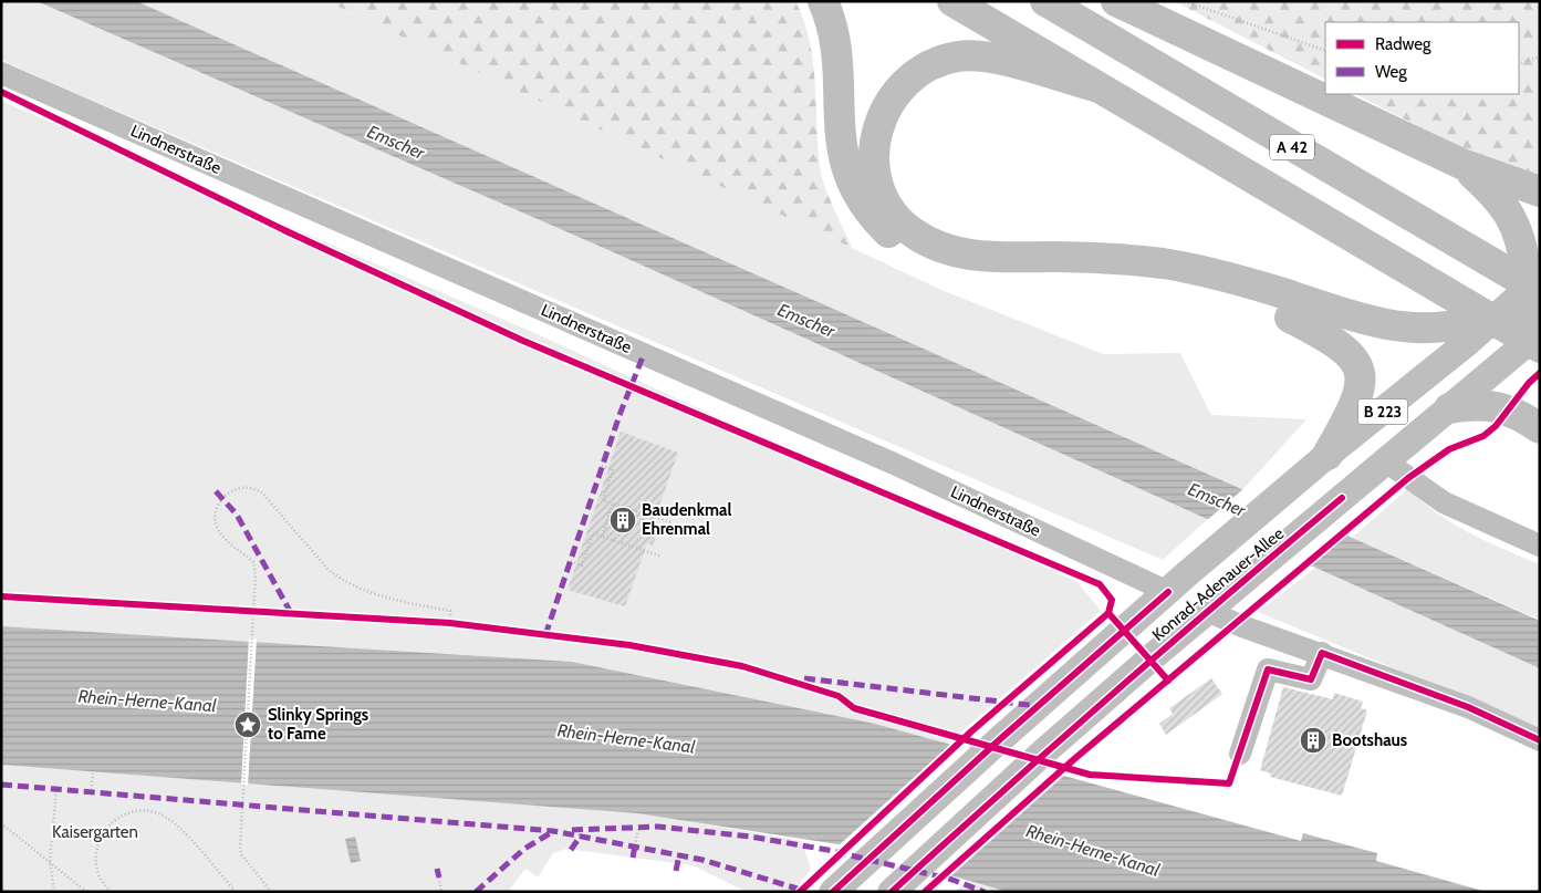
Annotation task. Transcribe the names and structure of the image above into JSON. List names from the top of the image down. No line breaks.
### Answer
{"streets":{"highway":["A 42"],"main road":["B 223","Konrad-Adenauer-Allee"],"street":["Lindnerstraße"]},"crossings":[["A 42","Konrad-Adenauer-Allee"],["Lindnerstraße","Konrad-Adenauer-Allee"]],"water":["Emscher","Rhein-Herne-Kanal"],"parks":["Kaisergarten"],"places":{"building":["Baudenkmal Ehrenmal","Bootshaus"],"place":["Slinky Springs to Fame"]},"legend":["Radweg","Weg"]}
